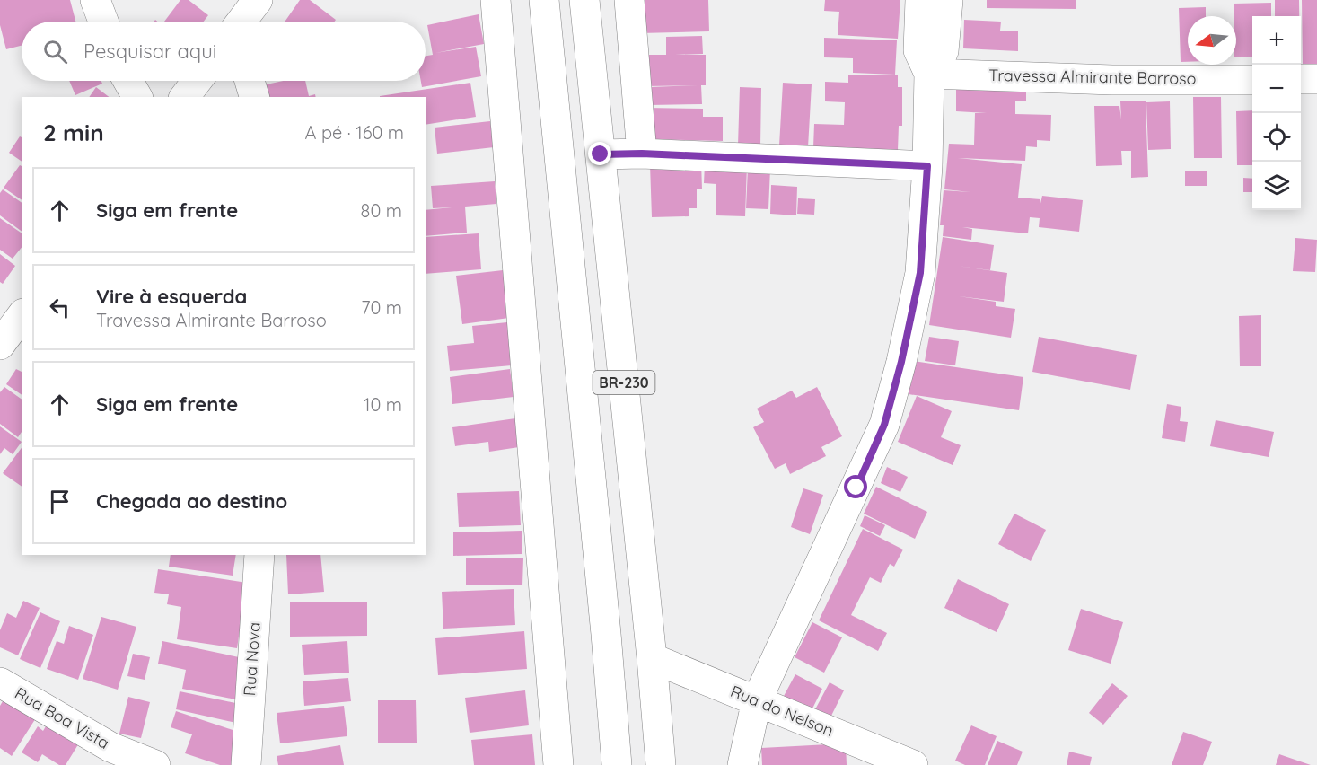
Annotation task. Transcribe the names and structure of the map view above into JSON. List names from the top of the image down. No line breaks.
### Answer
{"streets":{"street":["Travessa Almirante Barroso","BR-230","Rua Nova","Rua do Nelson","Rua Boa Vista"]},"crossings":[["BR-230","Rua do Nelson"]],"north":"left","page":{"map_buttons":["+","−"],"search":"Pesquisar aqui","heading":["2 min","A pé · 160 m"],"list":[["Siga em frente","80 m"],["Vire à esquerda","Travessa Almirante Barroso","70 m"],["Siga em frente","10 m"],"Chegada ao destino"]}}
